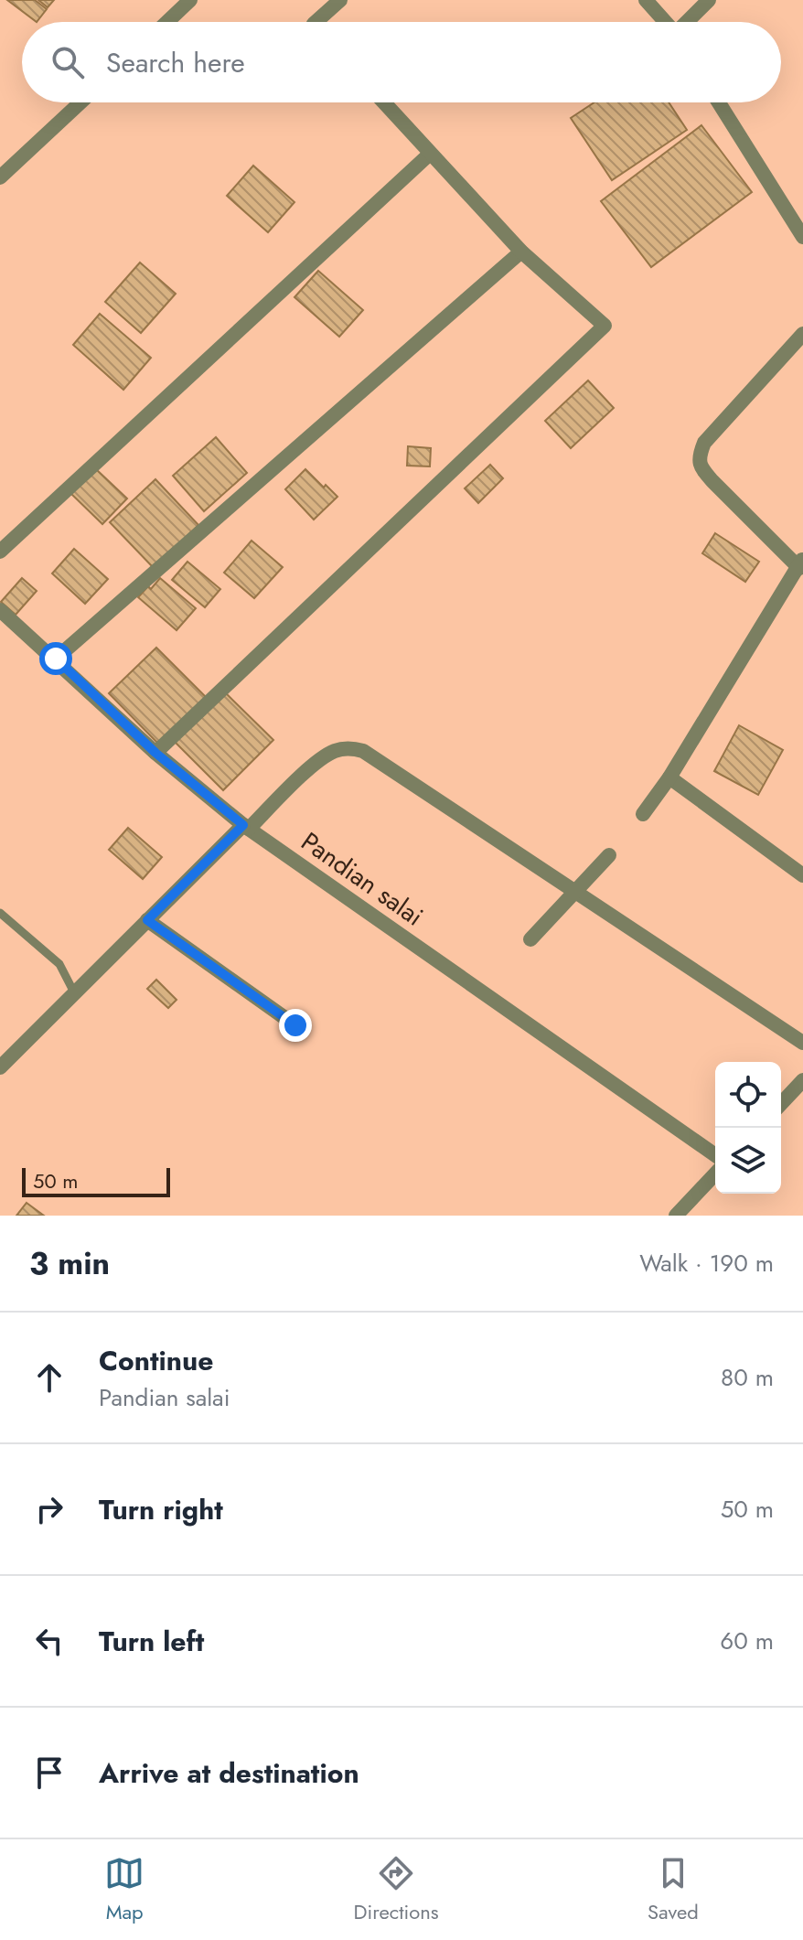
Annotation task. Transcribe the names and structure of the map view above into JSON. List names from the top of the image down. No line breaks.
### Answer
{"streets":{"street":["Pandian salai"]},"scale_bar":"50 m","page":{"search":"Search here","scale":"50 m","heading":["3 min","Walk · 190 m"],"list":[["Continue","Pandian salai","80 m"],["Turn right","50 m"],["Turn left","60 m"],"Arrive at destination"],"nav":["Map","Directions","Saved"]}}
